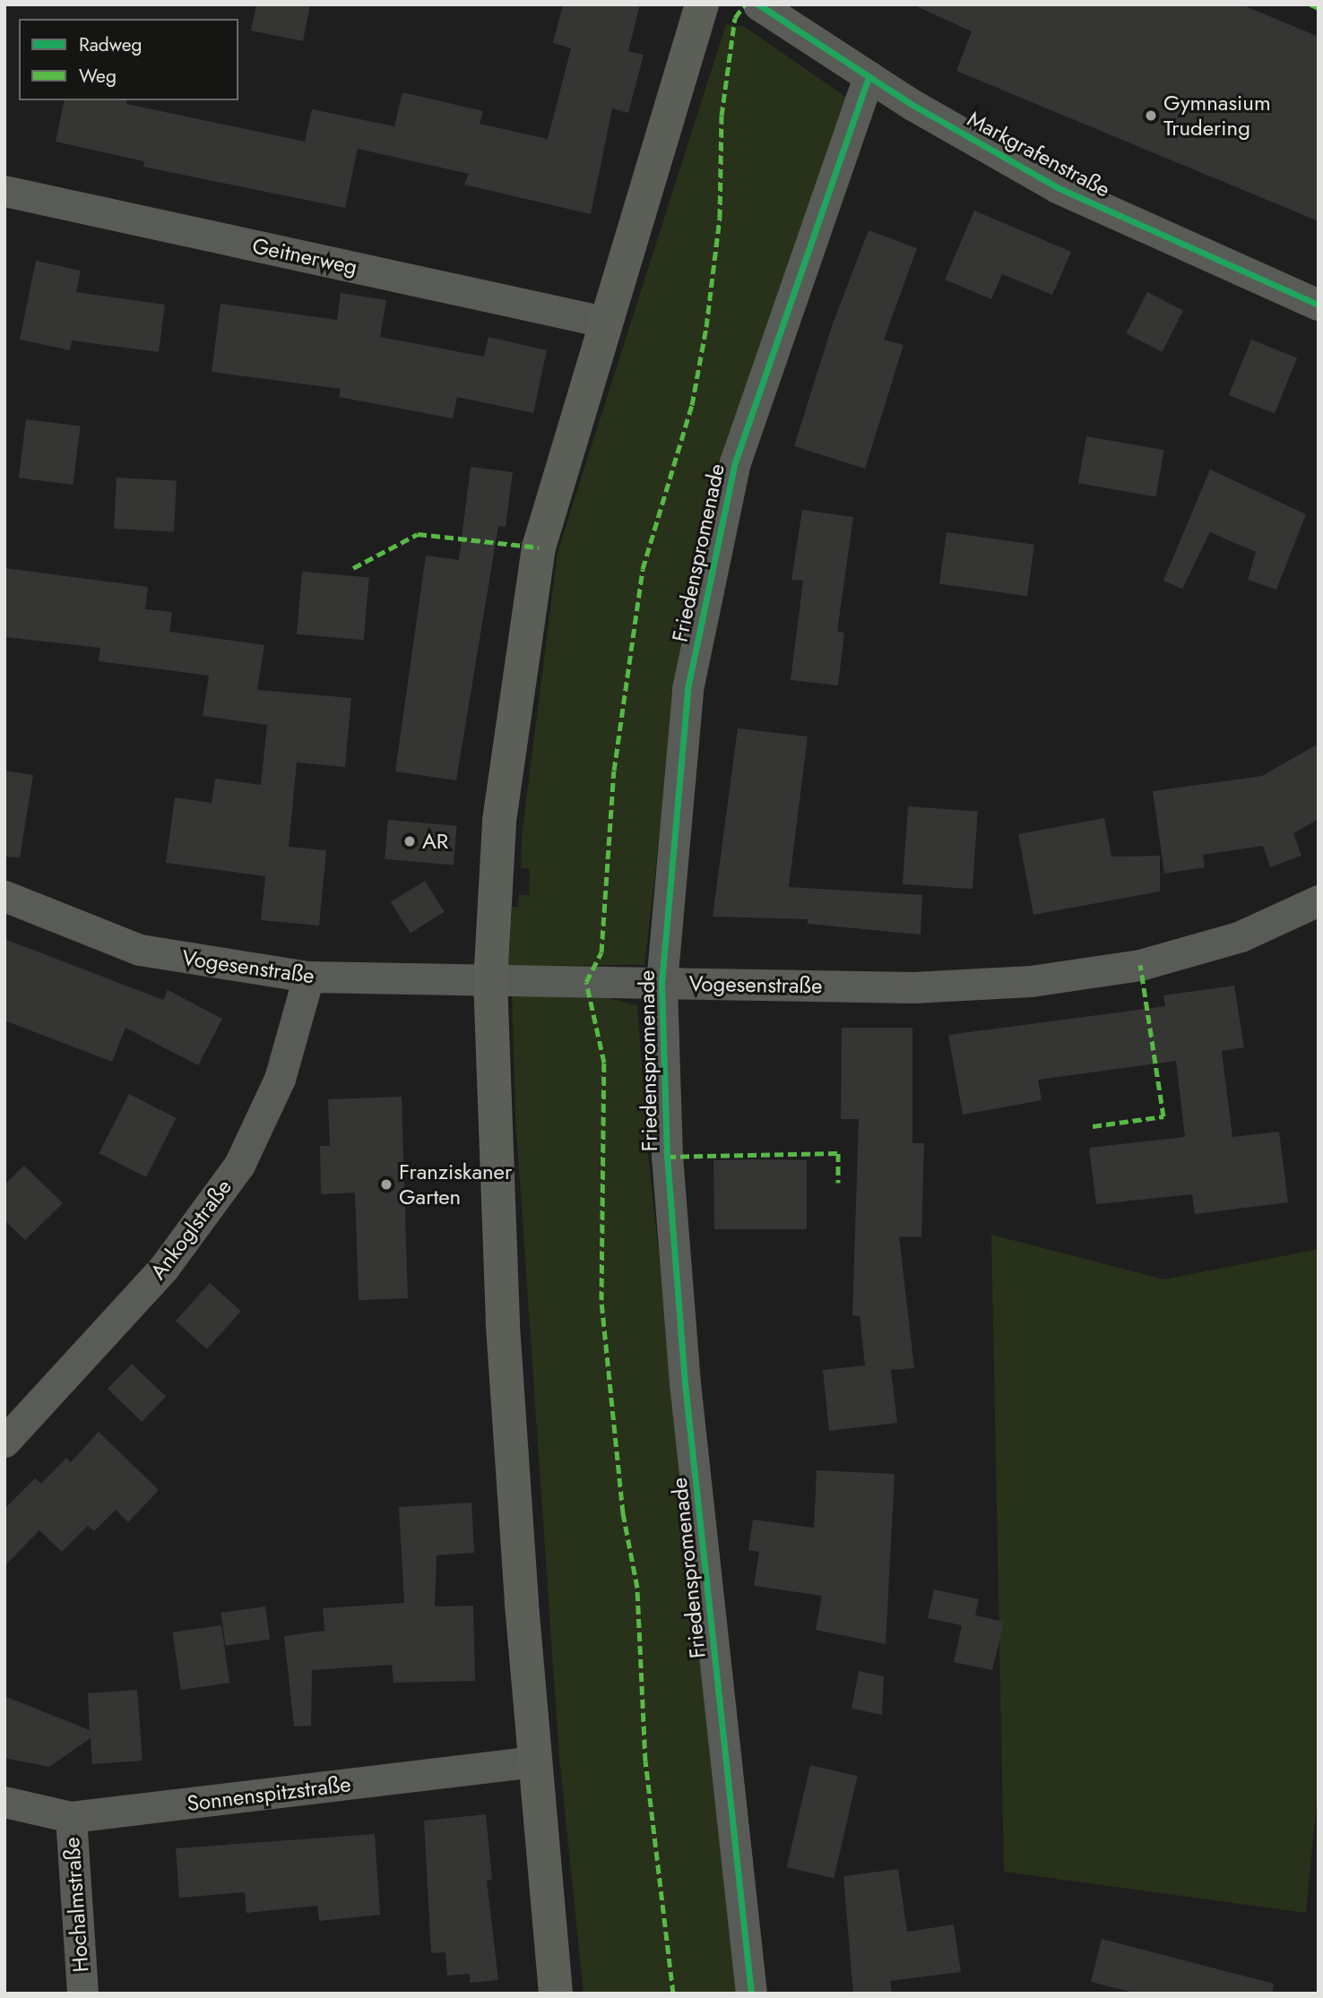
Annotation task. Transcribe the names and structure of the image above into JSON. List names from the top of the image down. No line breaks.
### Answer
{"streets":{"street":["Markgrafenstraße","Geitnerweg","Friedenspromenade","Vogesenstraße","Ankoglstraße","Sonnenspitzstraße","Hochalmstraße"]},"crossings":[["Markgrafenstraße","Friedenspromenade"],["Friedenspromenade","Vogesenstraße"],["Vogesenstraße","Ankoglstraße"],["Sonnenspitzstraße","Hochalmstraße"]],"places":["Gymnasium Trudering","AR","Franziskaner Garten"],"legend":["Radweg","Weg"]}
